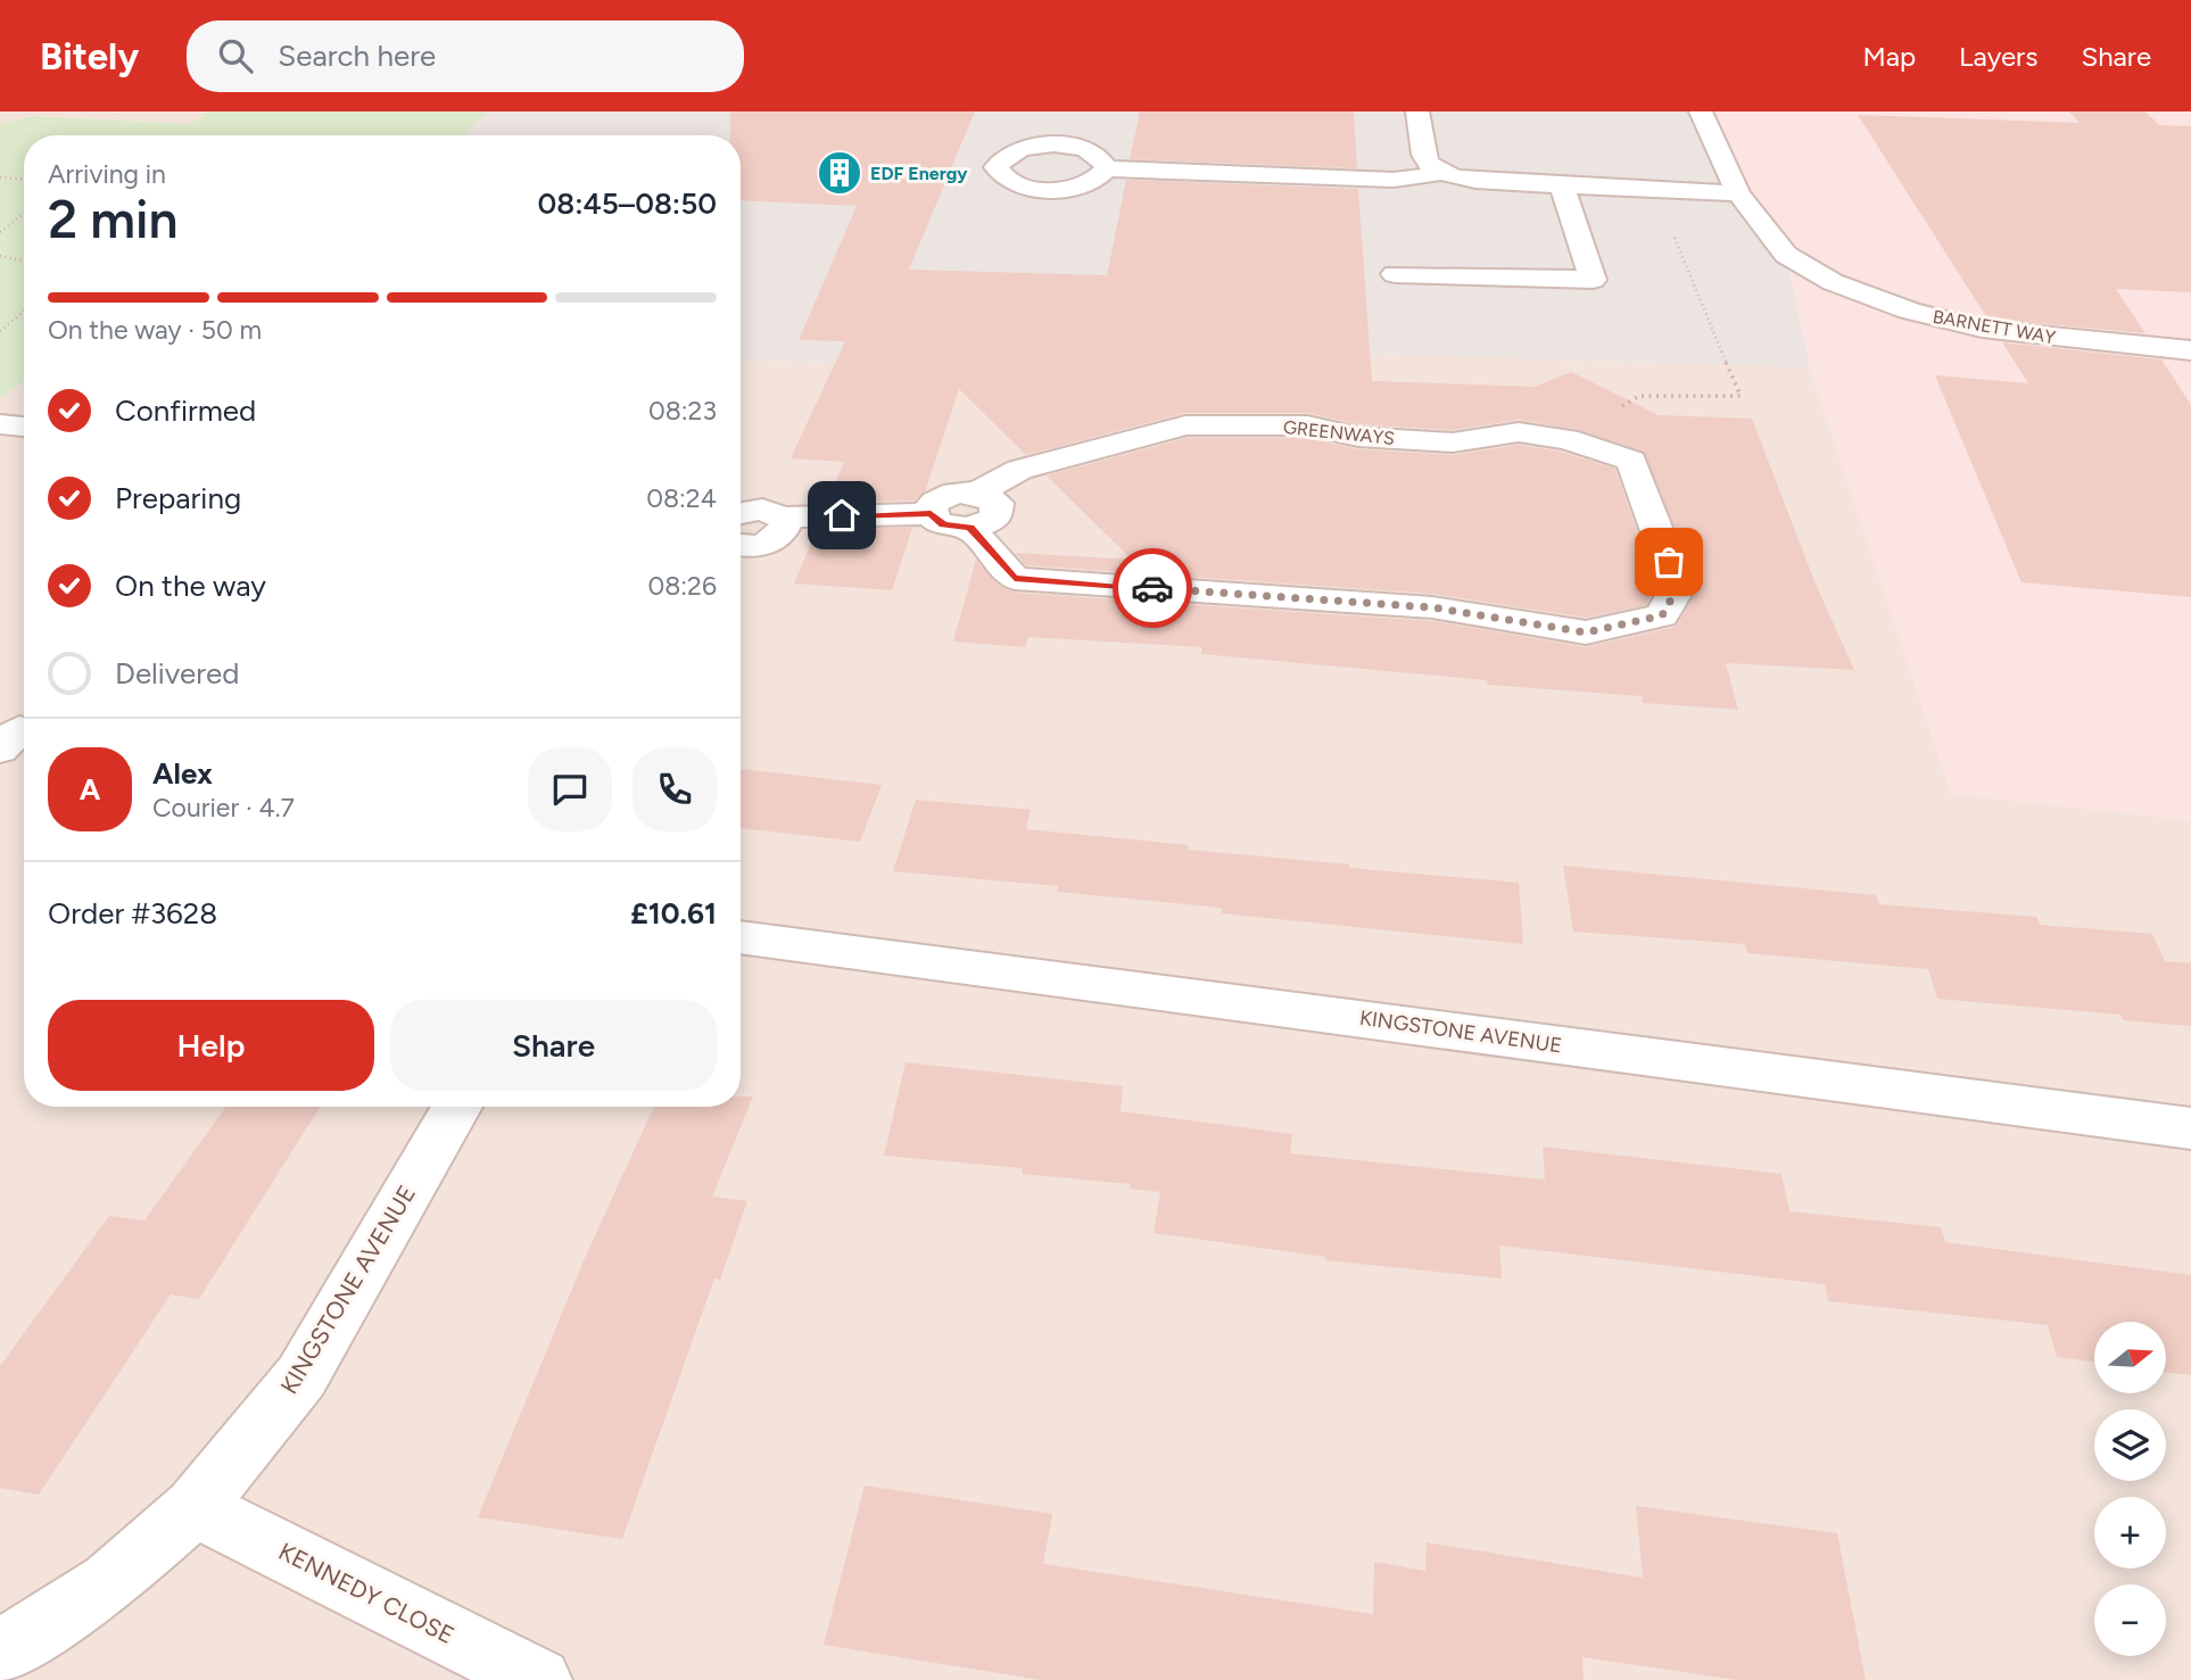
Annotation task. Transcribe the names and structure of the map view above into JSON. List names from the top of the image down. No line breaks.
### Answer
{"streets":{"street":["BARNETT WAY","GREENWAYS","KINGSTONE AVENUE","KENNEDY CLOSE"]},"crossings":[["KINGSTONE AVENUE","KENNEDY CLOSE"]],"places":{"building":["EDF Energy"]},"north":"right","page":{"header":"Bitely","search":"Search here","nav":["Map","Layers","Share"],"heading":["2 min","Arriving in","08:45–08:50"],"panel":["Alex","Courier · 4.7","Order #3628","£10.61"],"bar":"On the way · 50 m","list":[["Confirmed","08:23"],["Preparing","08:24"],["On the way","08:26"],"Delivered"],"round":"A","buttons":["Help","Share"],"map_buttons":["+","−"]}}
